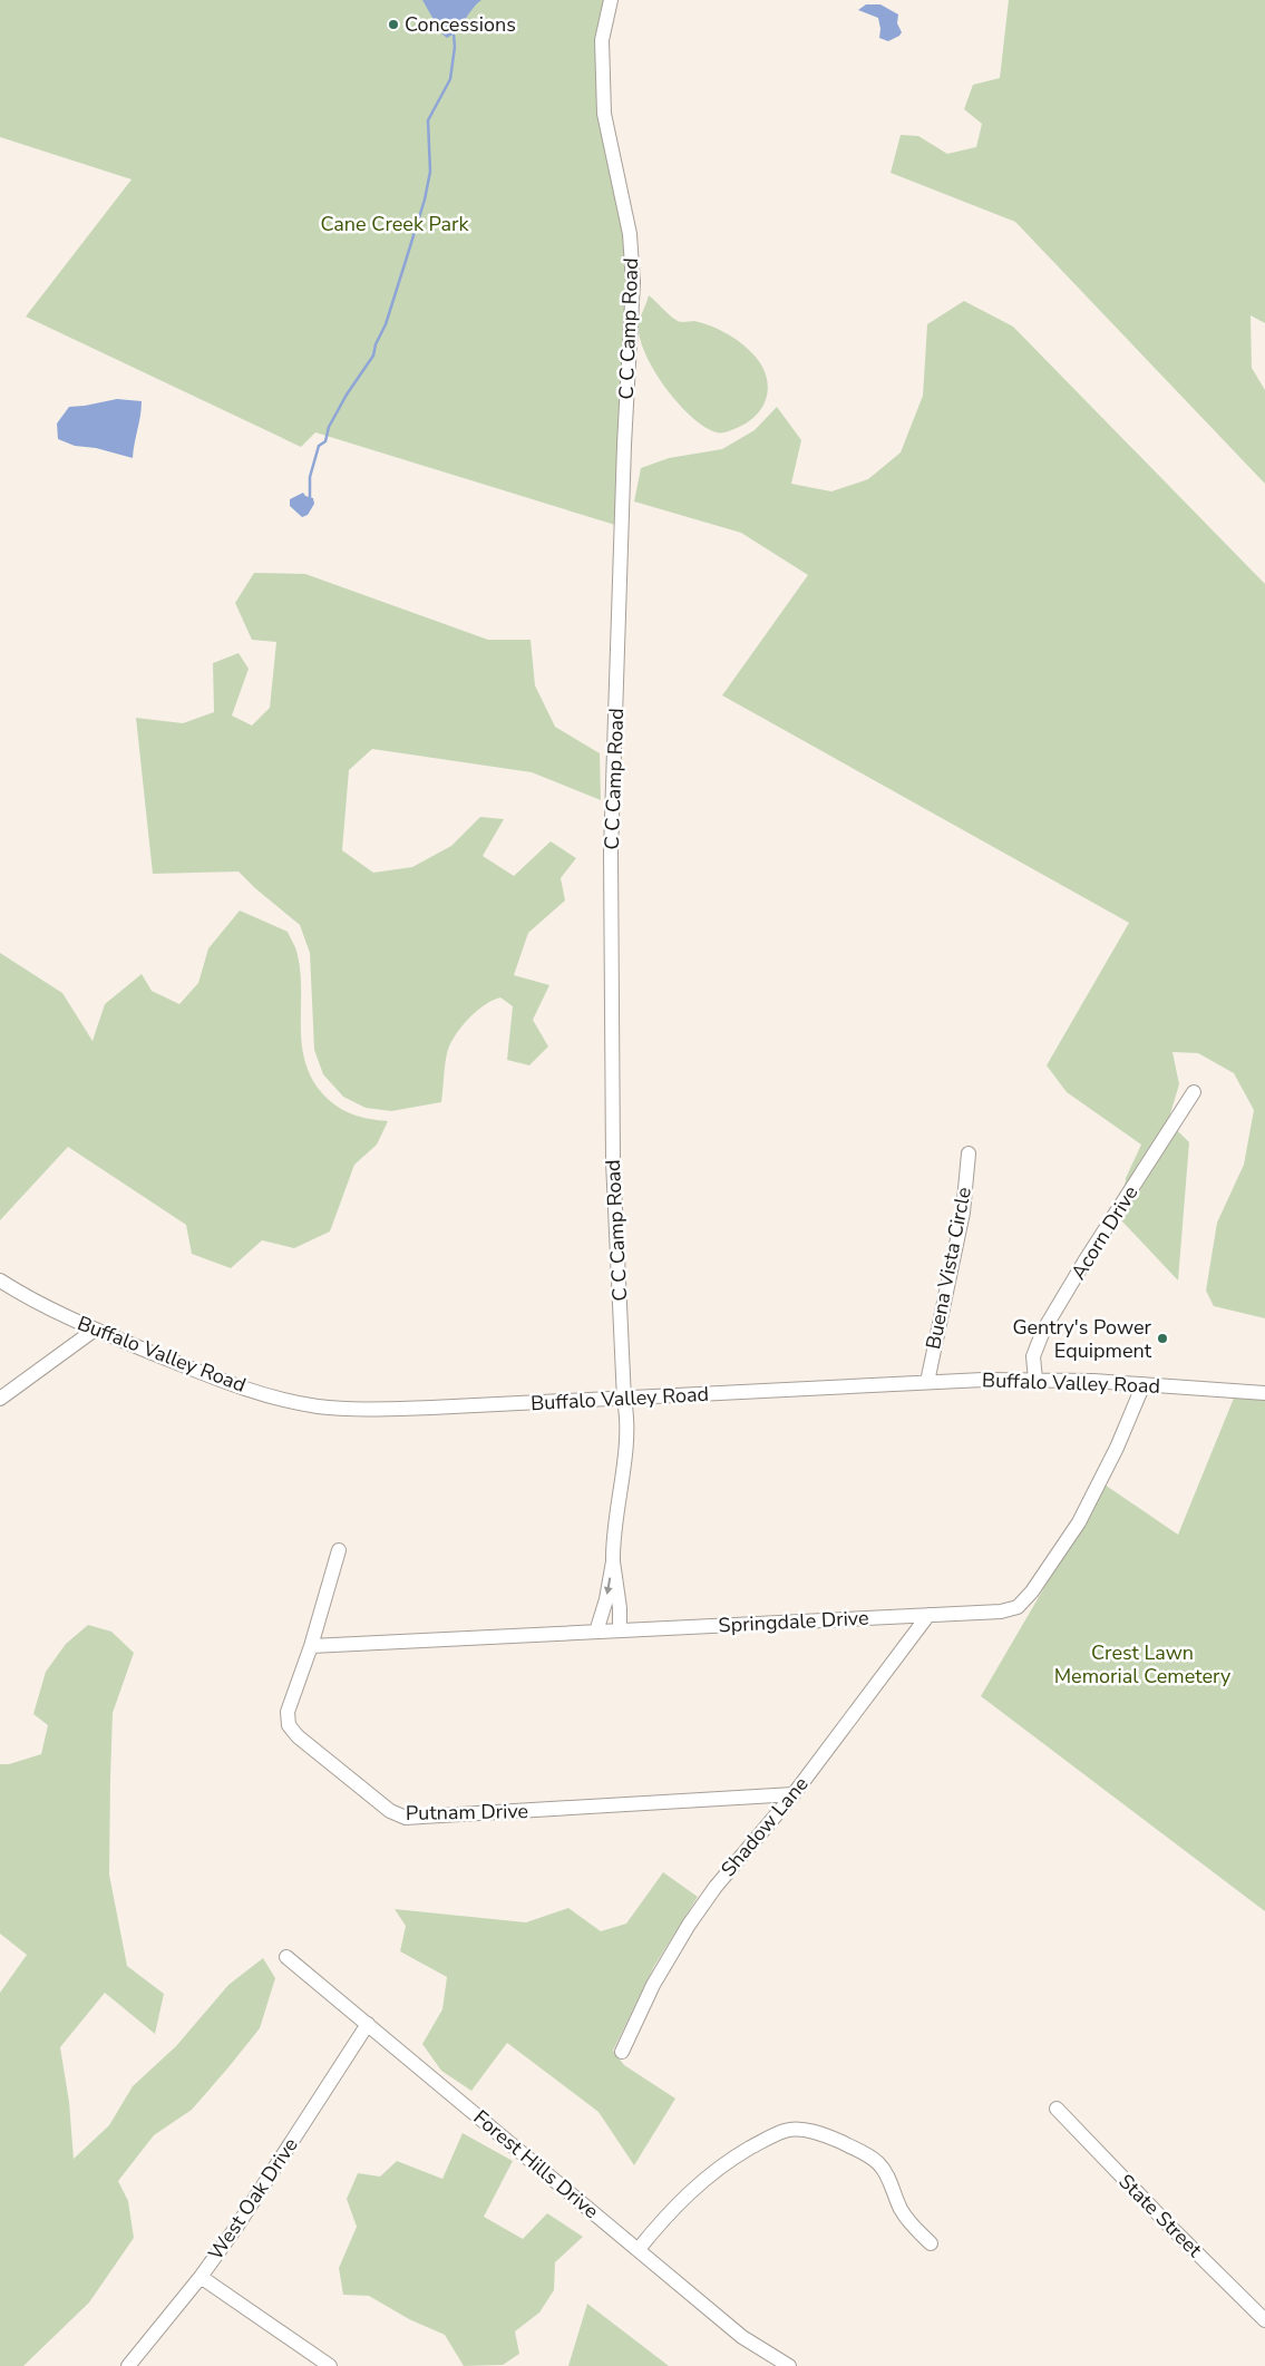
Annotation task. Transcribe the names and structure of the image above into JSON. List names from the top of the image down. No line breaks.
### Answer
{"streets":{"street":["C C Camp Road","Acorn Drive","Buena Vista Circle","Buffalo Valley Road","Springdale Drive","Putnam Drive","Shadow Lane","Forest Hills Drive","West Oak Drive","State Street"]},"crossings":[["C C Camp Road","Buffalo Valley Road"],["Acorn Drive","Buffalo Valley Road"],["Buena Vista Circle","Buffalo Valley Road"],["Buffalo Valley Road","Springdale Drive"],["Springdale Drive","Putnam Drive"],["Springdale Drive","Shadow Lane"],["Putnam Drive","Shadow Lane"],["Forest Hills Drive","West Oak Drive"]],"parks":["Cane Creek Park","Crest Lawn Memorial Cemetery"],"places":["Concessions","Gentry's Power Equipment"]}
